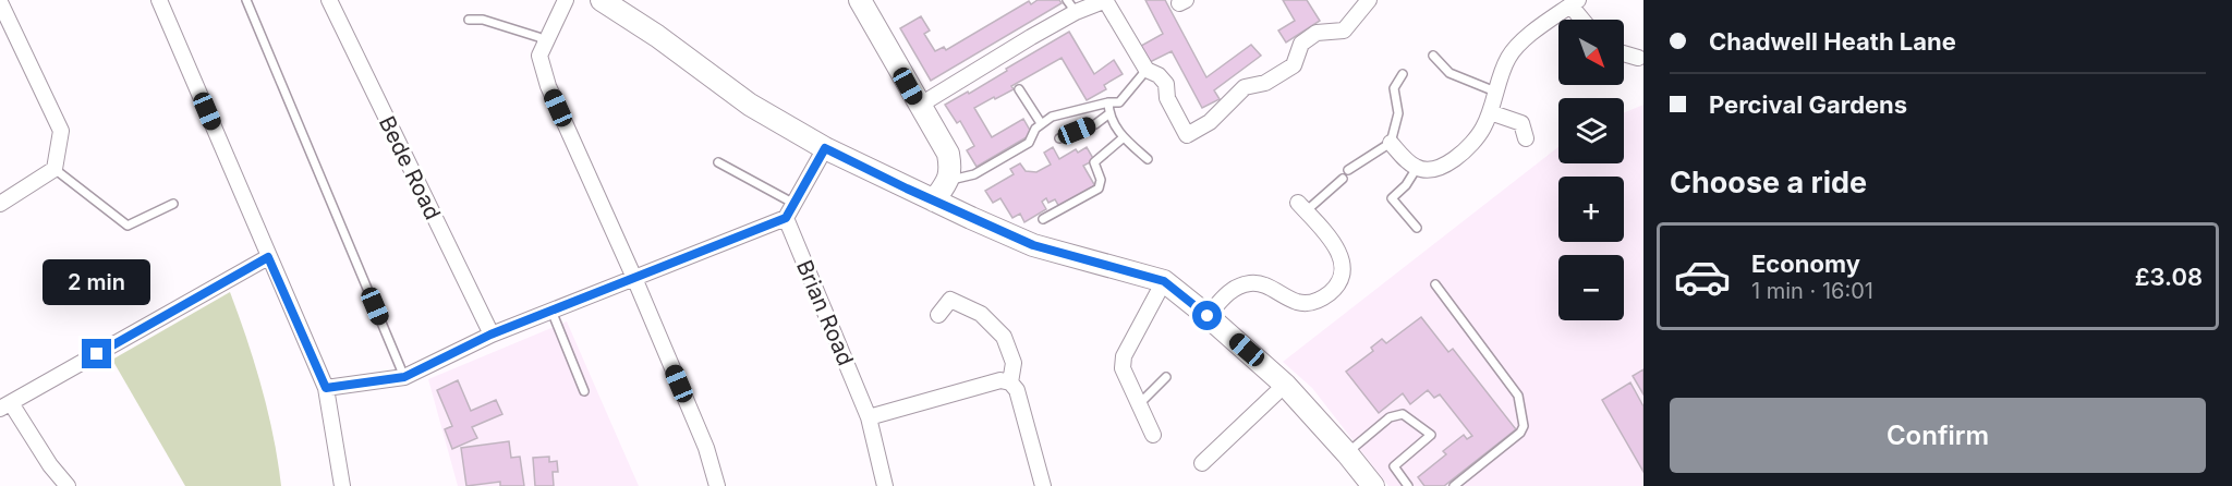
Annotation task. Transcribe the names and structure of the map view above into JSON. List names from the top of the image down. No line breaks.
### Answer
{"streets":{"street":["Bede Road","Brian Road"]},"north":"bottom right","page":{"banner":["Chadwell Heath Lane","Percival Gardens"],"map_buttons":["+","−"],"heading":"Choose a ride","list":[{"name":"Economy","note":"1 min · 16:01","value":"£3.08"}],"bubble":"2 min","buttons":"Confirm"}}
